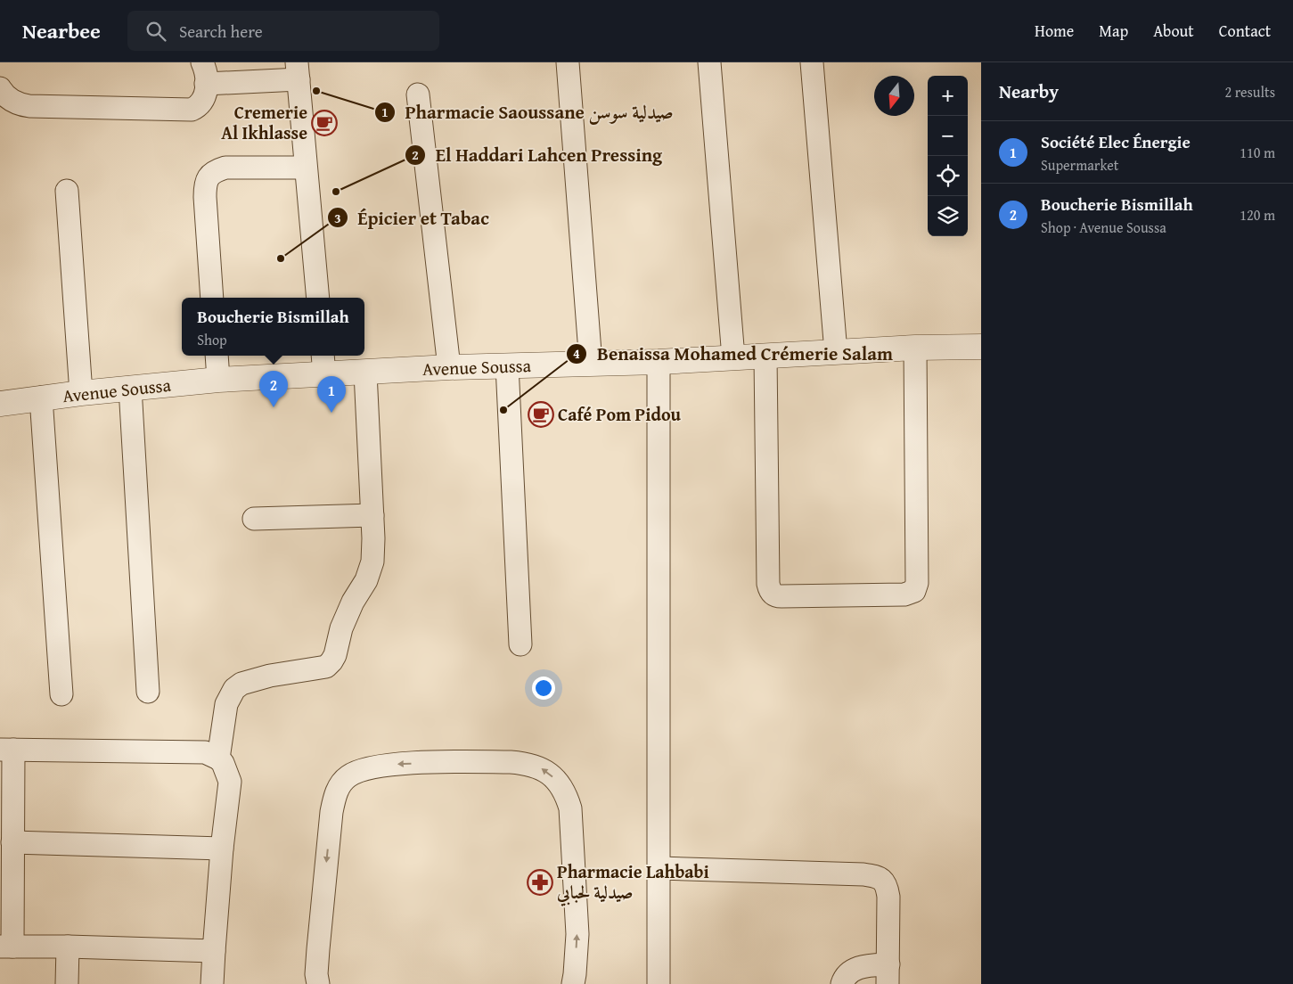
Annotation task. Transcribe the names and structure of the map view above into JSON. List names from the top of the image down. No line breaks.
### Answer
{"streets":{"street":["Avenue Soussa"]},"places":{"other":["Pharmacie Saoussane صيدلية سوسن","El Haddari Lahcen Pressing","Épicier et Tabac","Benaissa Mohamed Crémerie Salam"],"cafe":["Cremerie Al Ikhlasse","Café Pom Pidou"],"pharmacy":["Pharmacie Lahbabi صيدلية لحبابي"]},"north":"bottom","page":{"header":"Nearbee","search":"Search here","nav":["Home","Map","About","Contact"],"heading":["Nearby","2 results"],"map_buttons":["+","−"],"list":[{"mark":"1","name":"Société Elec Énergie","note":"Supermarket","value":"110 m"},{"mark":"2","name":"Boucherie Bismillah","note":"Shop · Avenue Soussa","value":"120 m"}],"popup":["Boucherie Bismillah","Shop"],"pins":["2","1"]}}
